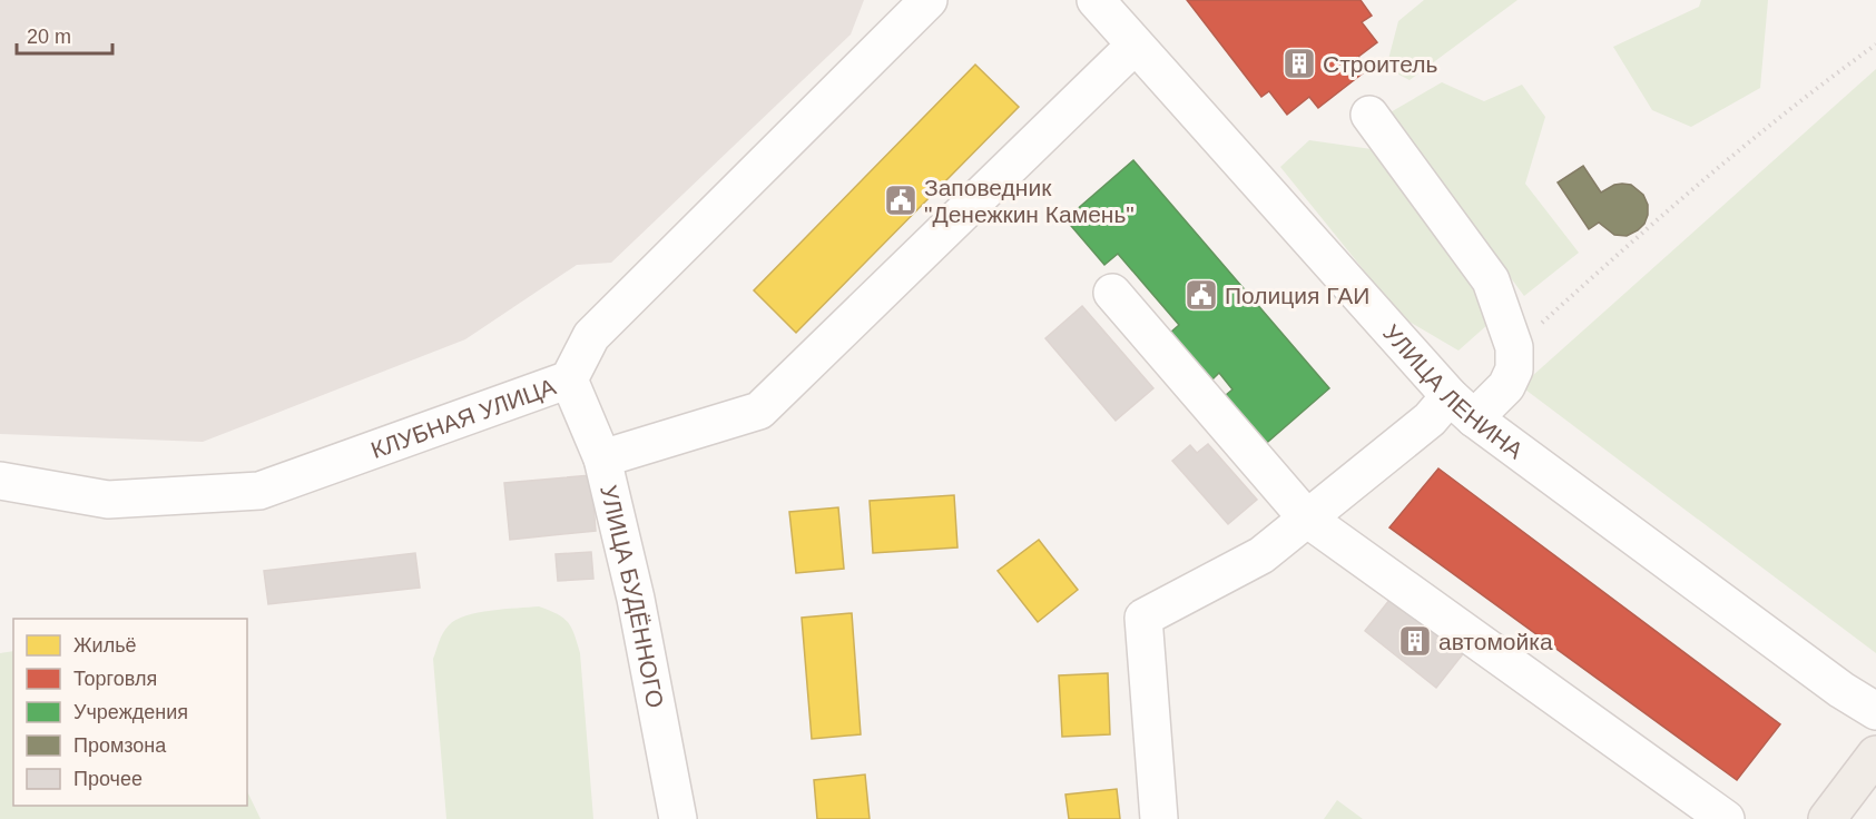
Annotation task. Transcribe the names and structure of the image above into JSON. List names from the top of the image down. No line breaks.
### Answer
{"streets":{"street":["УЛИЦА ЛЕНИНА","КЛУБНАЯ УЛИЦА","УЛИЦА БУДЁННОГО"]},"crossings":[["КЛУБНАЯ УЛИЦА","УЛИЦА БУДЁННОГО"]],"places":{"building":["Строитель","автомойка"],"public building":["Заповедник \"Денежкин Камень\"","Полиция ГАИ"]},"legend":["Жильё","Торговля","Учреждения","Промзона","Прочее"],"scale_bar":"20 m"}
